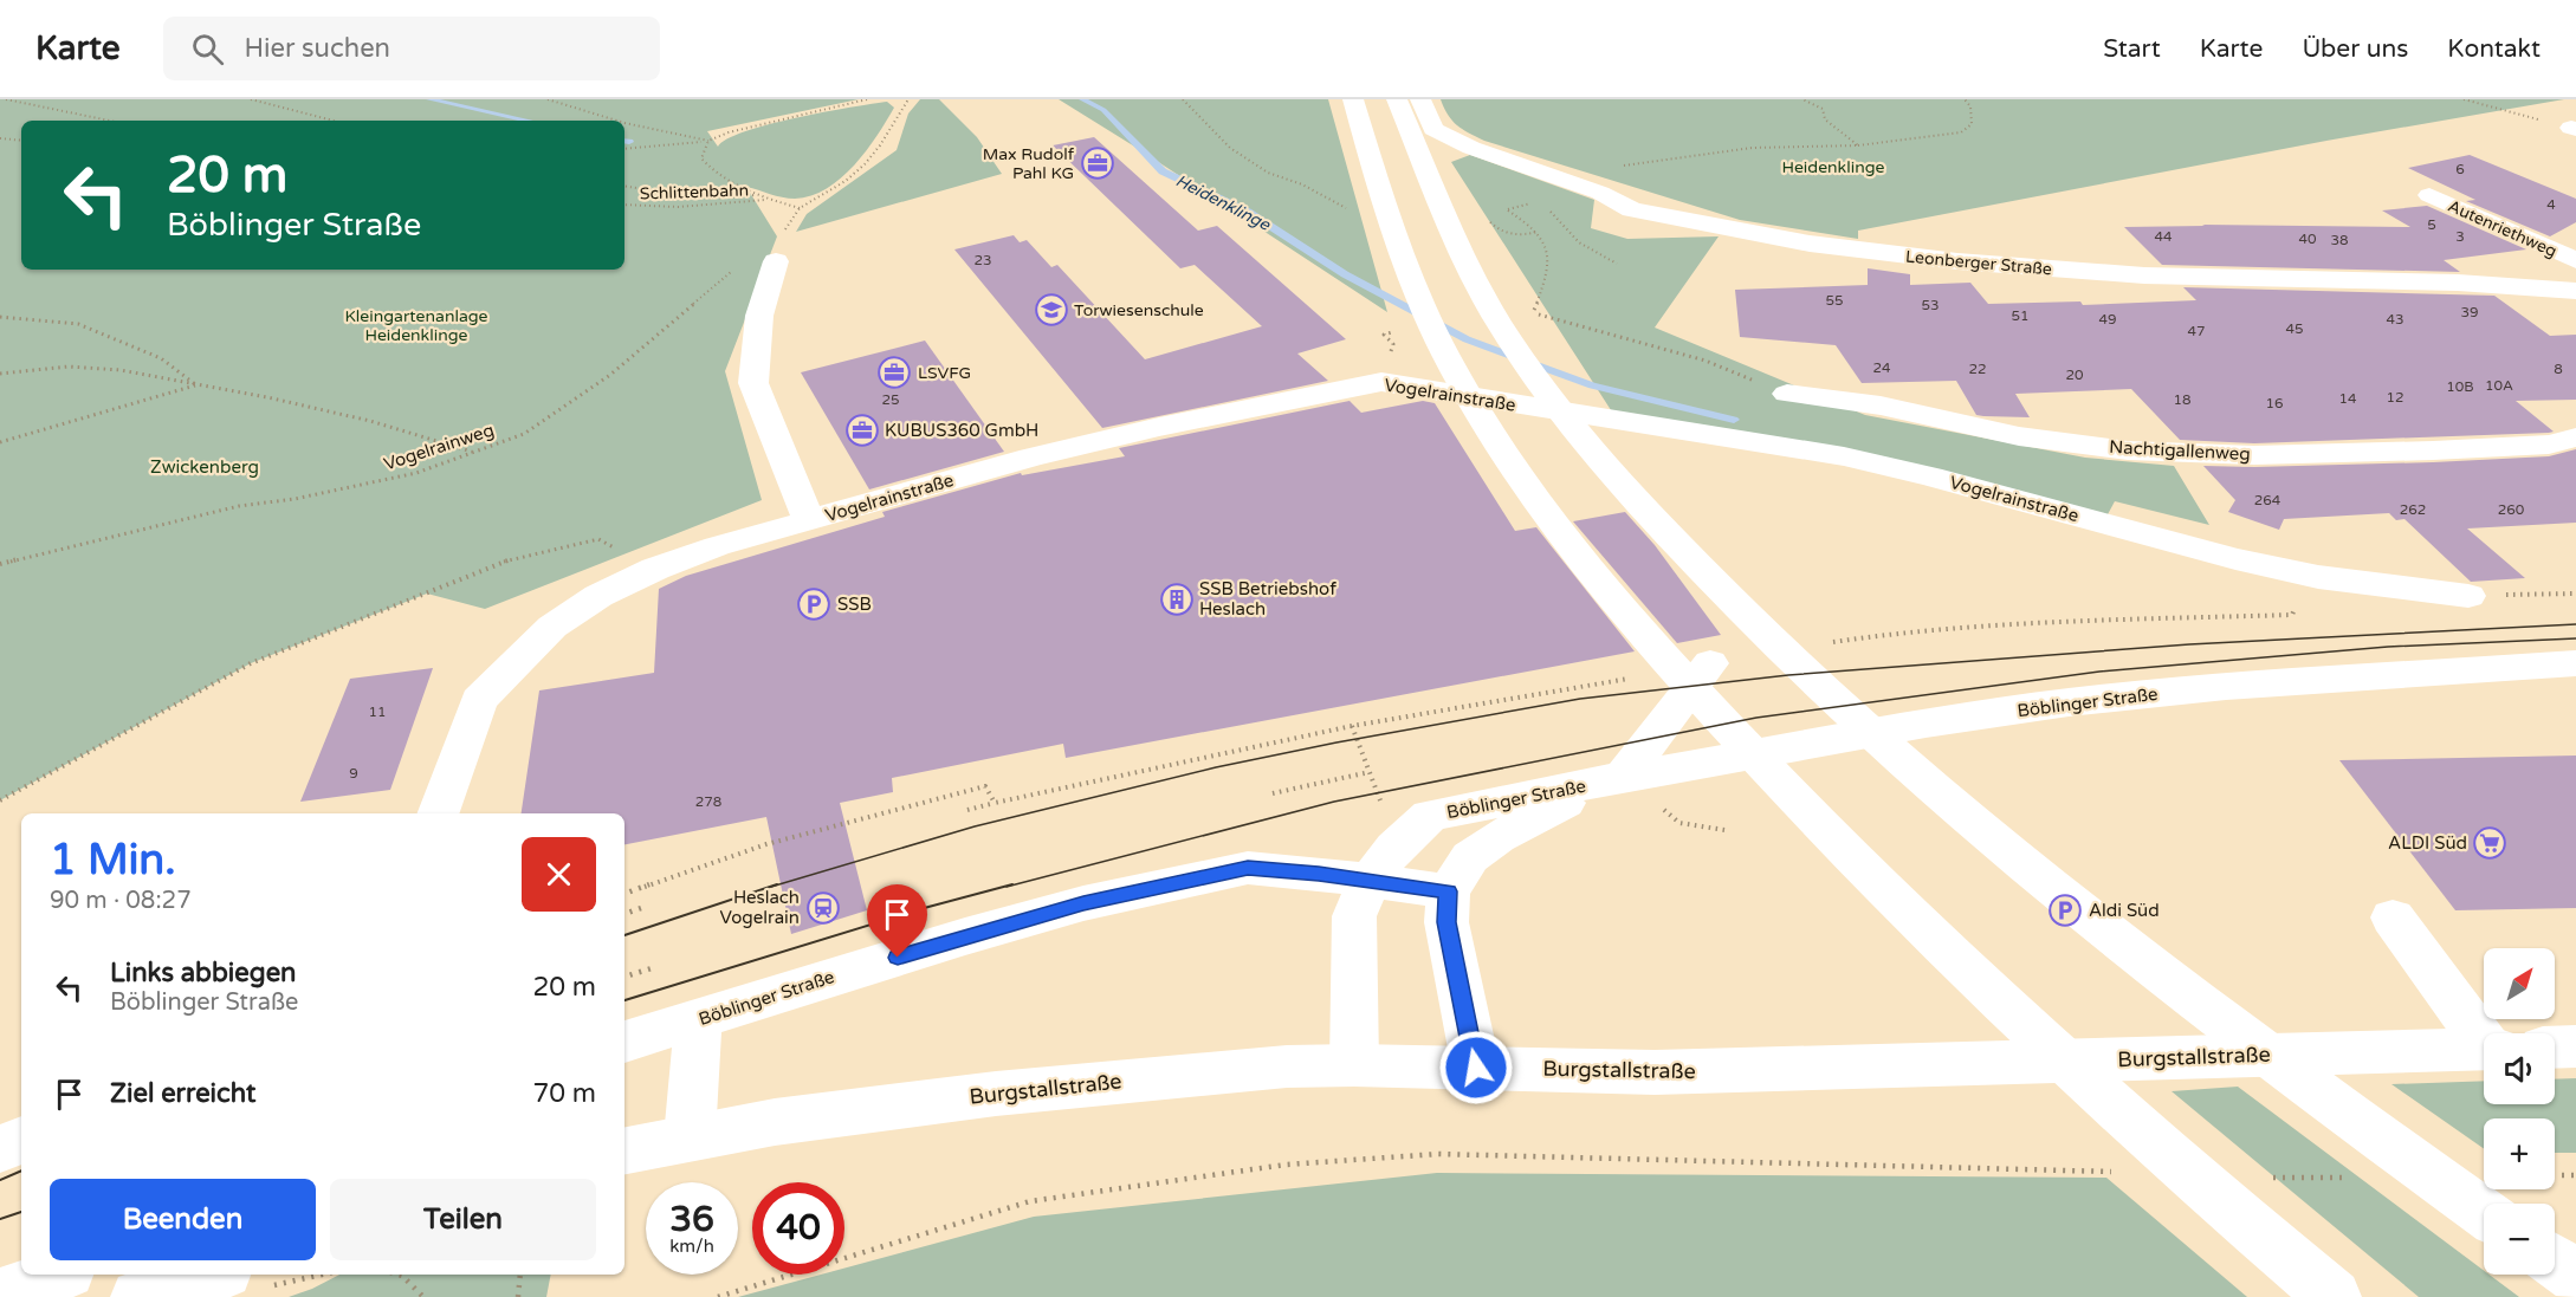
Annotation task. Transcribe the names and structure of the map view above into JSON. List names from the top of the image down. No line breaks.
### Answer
{"streets":{"main road":["Autenriethweg","Leonberger Straße","Vogelrainstraße","Nachtigallenweg","Böblinger Straße","Burgstallstraße"],"path":["Schlittenbahn","Vogelrainweg"]},"crossings":[["Böblinger Straße","Burgstallstraße"]],"water":["Heidenklinge"],"parks":["Heidenklinge","Kleingartenanlage Heidenklinge","Zwickenberg"],"places":{"office":["Max Rudolf Pahl KG","LSVFG","KUBUS360 GmbH"],"school or university":["Torwiesenschule"],"building":["SSB Betriebshof Heslach"],"parking":["SSB","Aldi Süd"],"supermarket":["ALDI Süd"],"station":["Heslach Vogelrain"]},"house_numbers":["6","4","5","44","3","40","38","23","55","53","39","51","49","43","45","47","24","22","8","20","10A","10B","12","14","25","18","16","264","262","260","11","9","278"],"north":"top right","page":{"header":"Karte","search":"Hier suchen","nav":["Start","Karte","Über uns","Kontakt"],"turn":["20 m","Böblinger Straße"],"heading":["1 Min.","90 m · 08:27"],"list":[{"name":"Links abbiegen","note":"Böblinger Straße","value":"20 m"},{"name":"Ziel erreicht","value":"70 m"}],"map_buttons":["+","−"],"buttons":["Beenden","Teilen"],"speed":"36 km/h","limit":"40"}}
